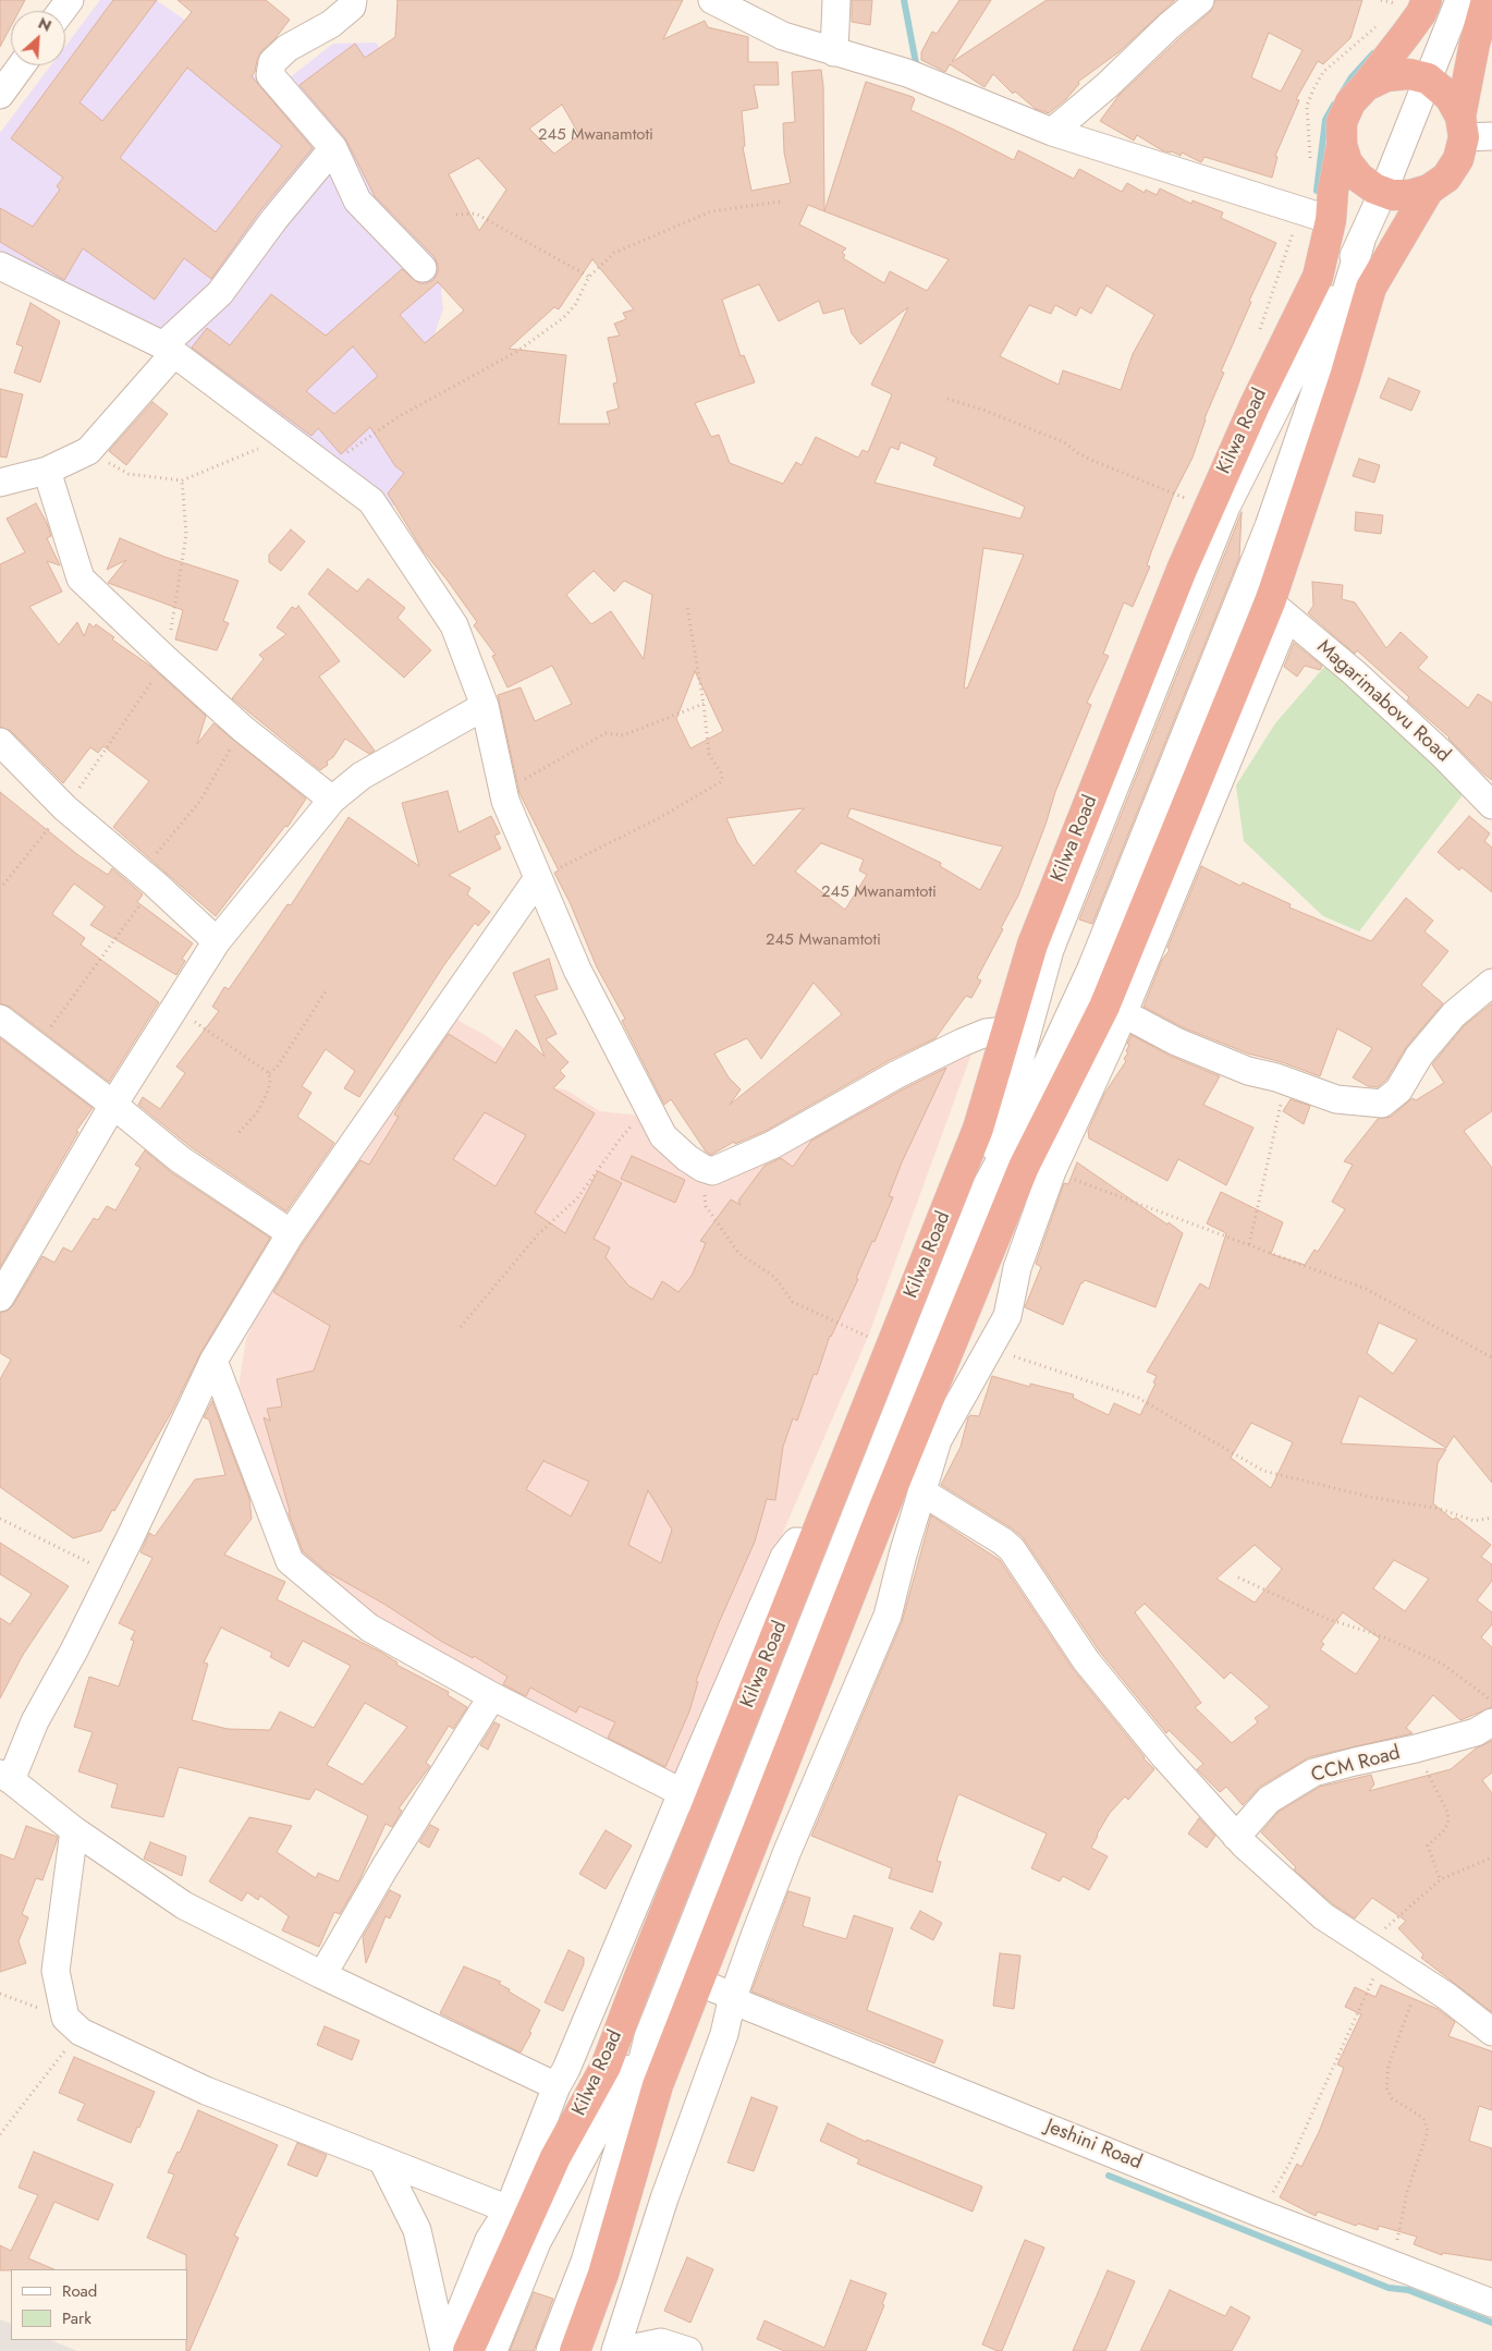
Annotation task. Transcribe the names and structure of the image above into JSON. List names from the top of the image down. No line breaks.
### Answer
{"streets":{"highway":["Kilwa Road"],"street":["Magarimabovu Road","CCM Road","Jeshini Road"]},"house_numbers":["245 Mwanamtoti","245 Mwanamtoti","245 Mwanamtoti"],"legend":["Road","Park"],"north":"top right"}
